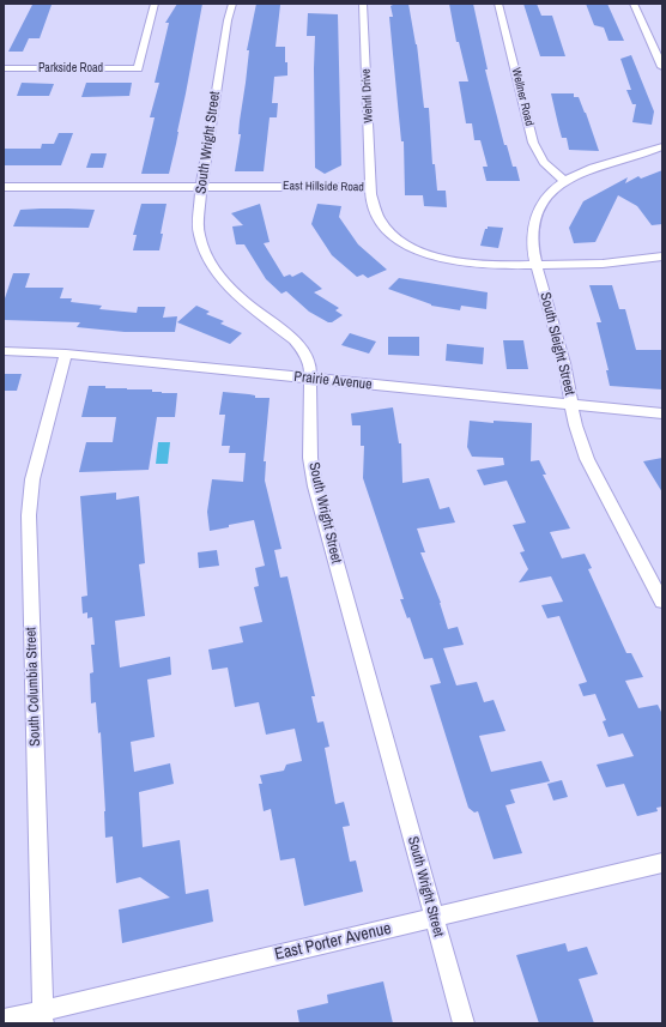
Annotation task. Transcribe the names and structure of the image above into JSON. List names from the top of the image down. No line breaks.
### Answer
{"streets":{"street":["Parkside Road","Wehrli Drive","Wellner Road","South Wright Street","East Hillside Road","South Sleight Street","Prairie Avenue","South Columbia Street","East Porter Avenue"]},"crossings":[["Wehrli Drive","East Hillside Road"],["Wellner Road","South Sleight Street"],["South Wright Street","East Hillside Road"],["South Wright Street","Prairie Avenue"],["South Wright Street","East Porter Avenue"],["East Hillside Road","South Sleight Street"],["South Sleight Street","Prairie Avenue"],["Prairie Avenue","South Columbia Street"],["South Columbia Street","East Porter Avenue"]]}
